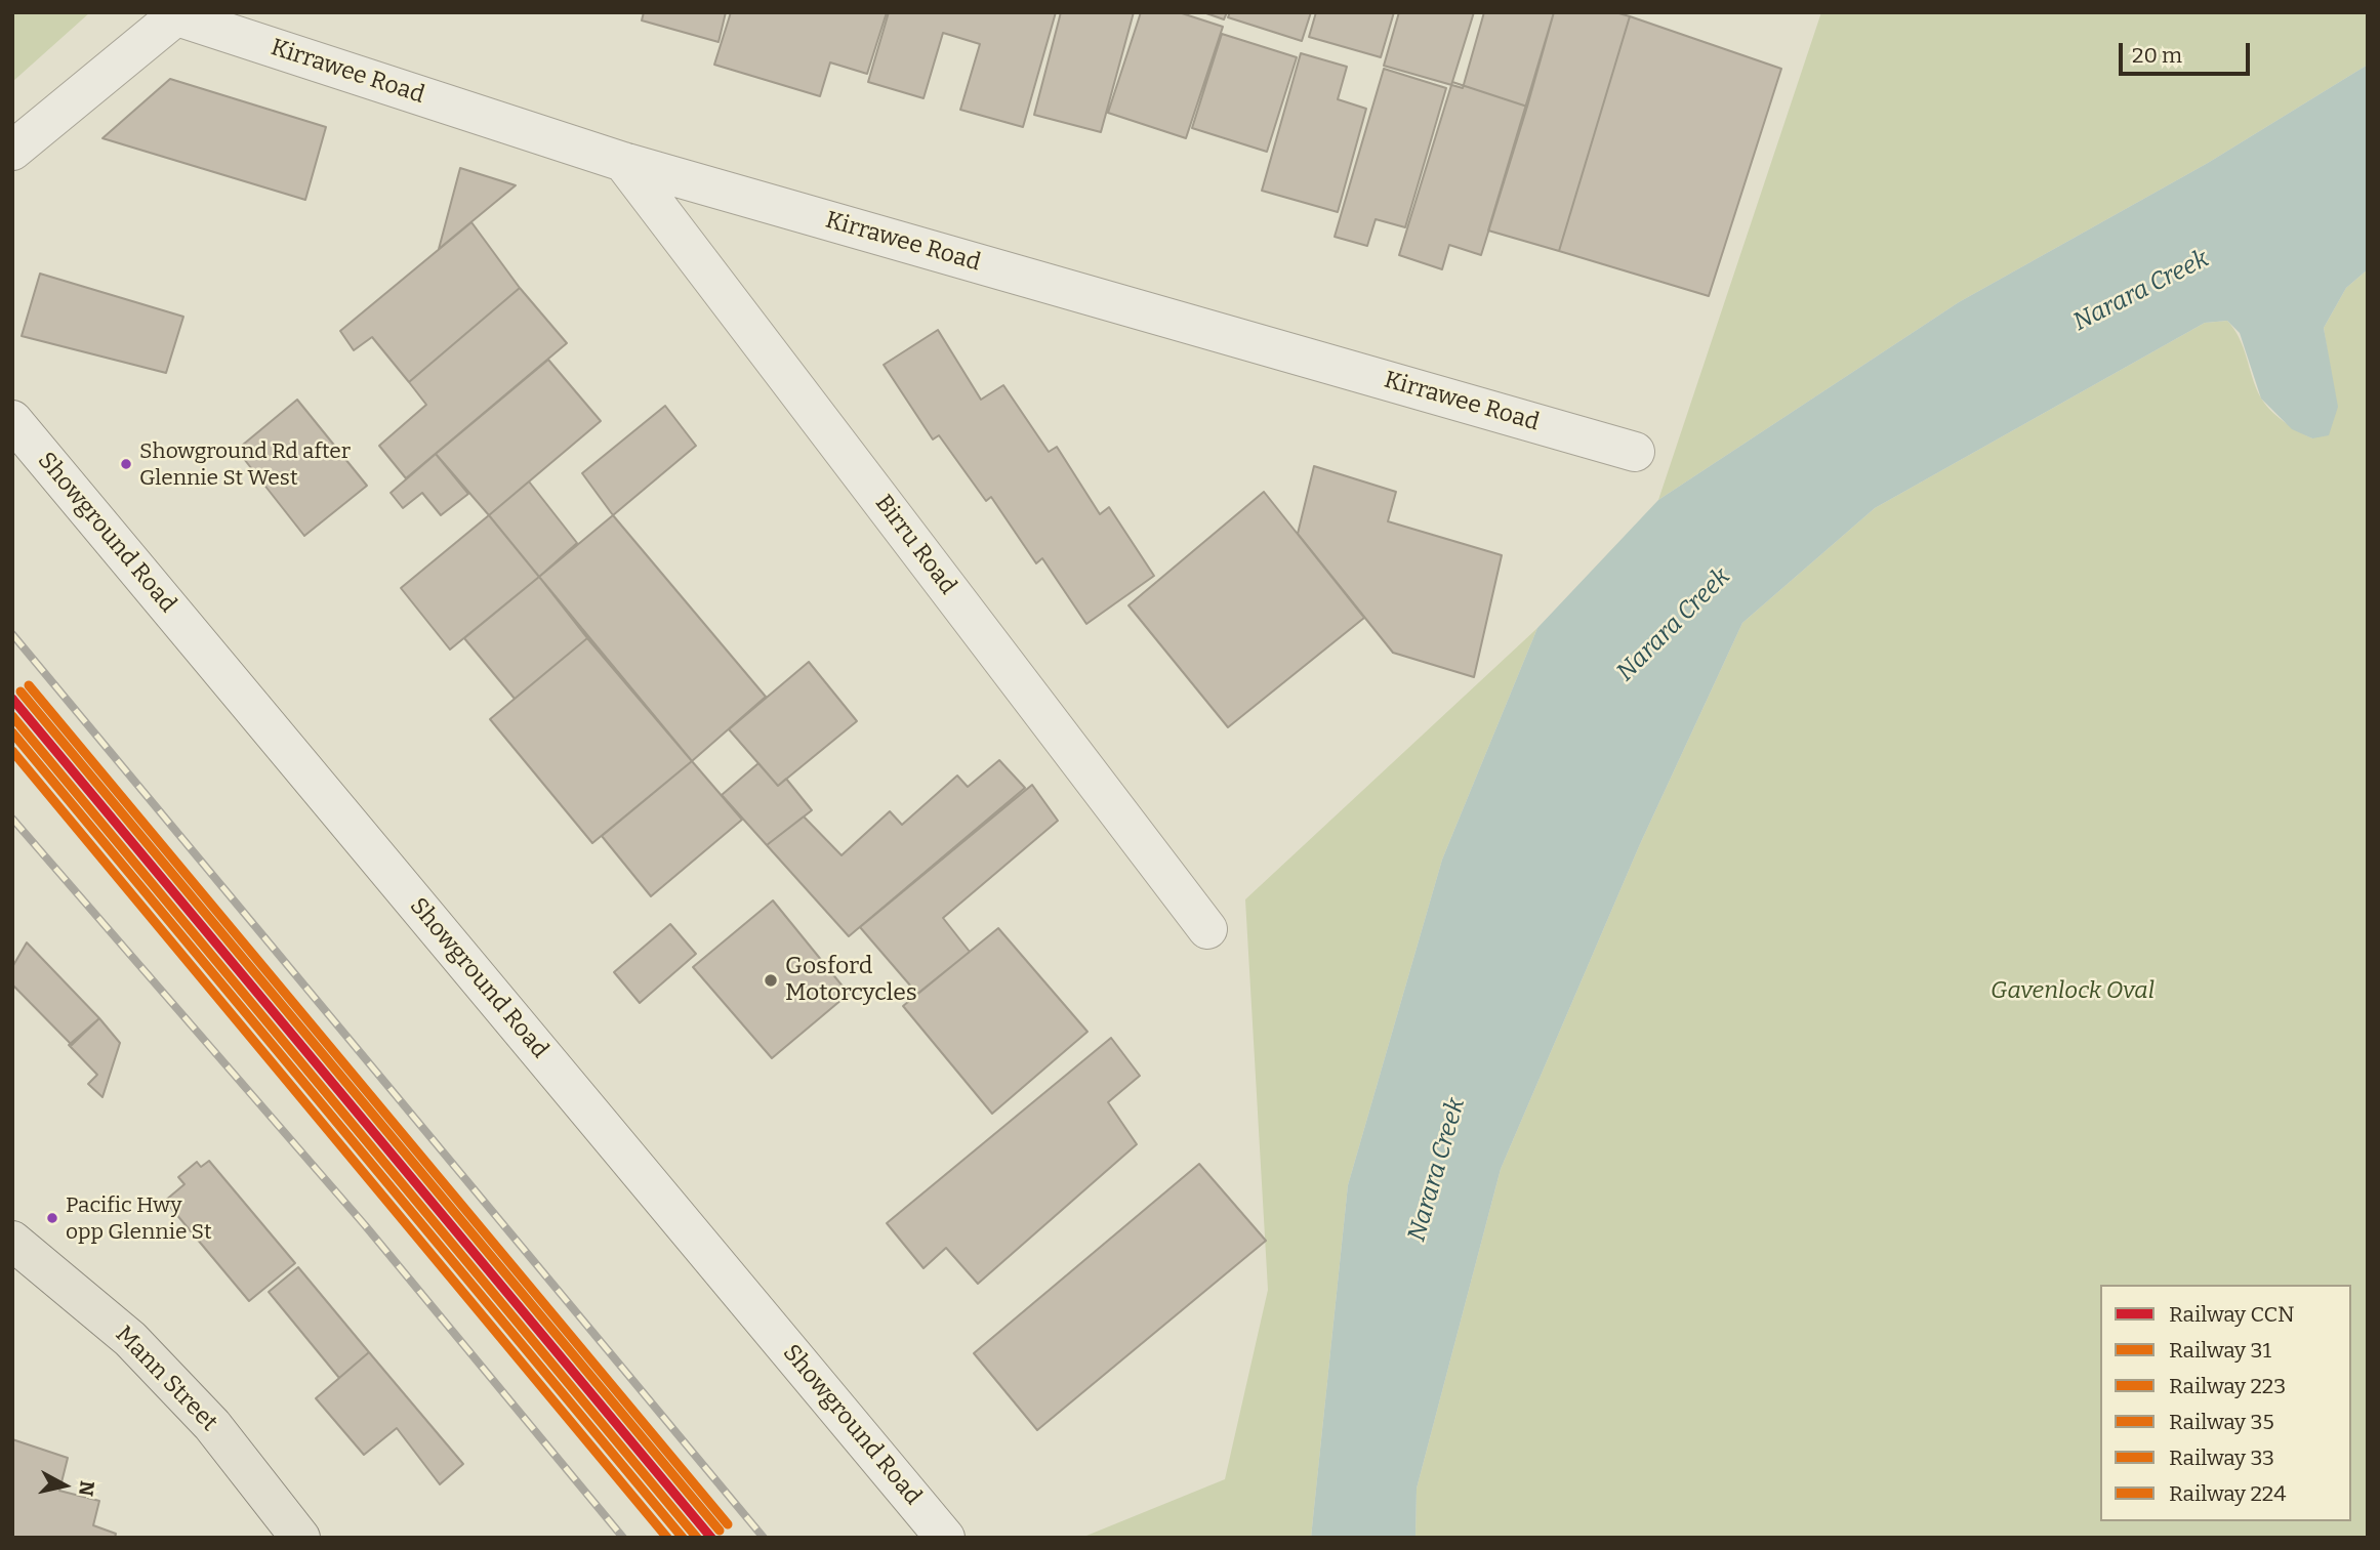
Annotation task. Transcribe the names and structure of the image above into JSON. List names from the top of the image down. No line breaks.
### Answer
{"streets":{"main road":["Mann Street"],"street":["Kirrawee Road","Showground Road","Birru Road"]},"crossings":[["Kirrawee Road","Birru Road"]],"water":["Narara Creek"],"parks":["Gavenlock Oval"],"places":["Showground Rd after Glennie St West","Gosford Motorcycles","Pacific Hwy opp Glennie St"],"lines":["rail line 33","rail line 223","rail line CCN","rail line 31","rail line 35","rail line 224"],"legend":["Railway CCN","Railway 31","Railway 223","Railway 35","Railway 33","Railway 224"],"scale_bar":"20 m","north":"right"}
